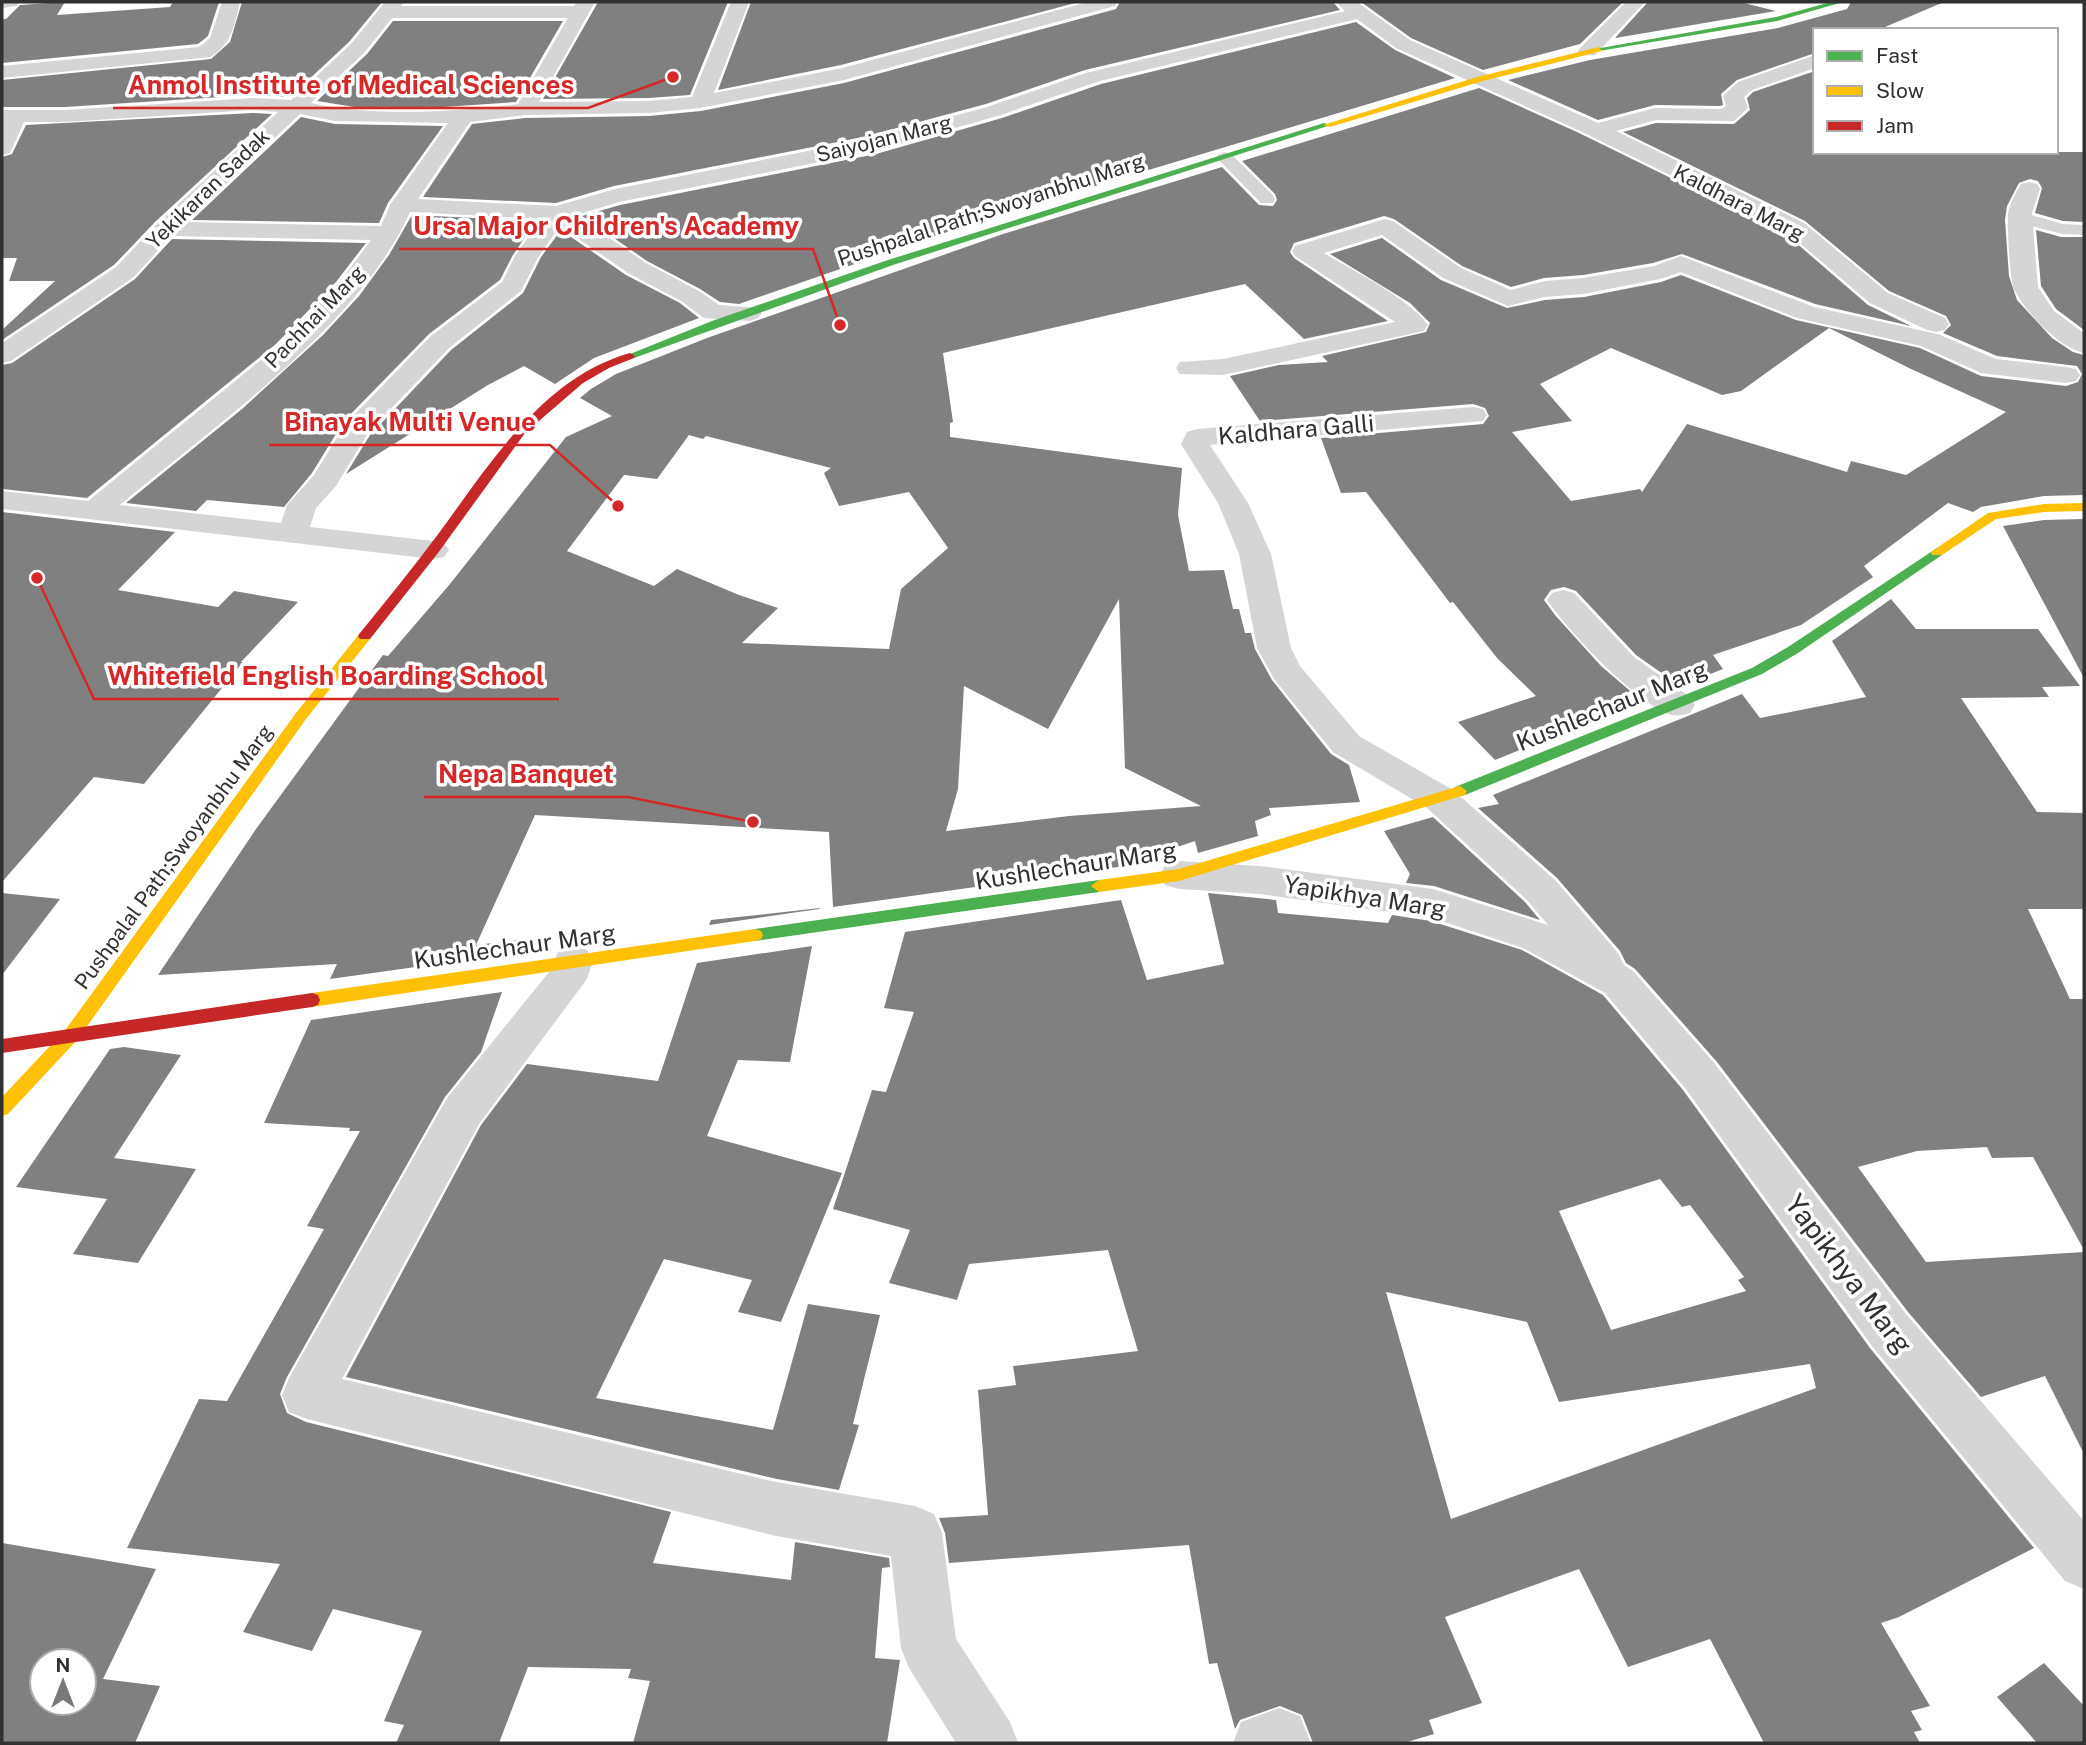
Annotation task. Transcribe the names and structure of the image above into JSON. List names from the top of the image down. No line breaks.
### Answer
{"streets":{"main road":["Pushpalal Path;Swoyanbhu Marg","Kushlechaur Marg"],"street":["Saiyojan Marg","Yekikaran Sadak","Kaldhara Marg","Pachhai Marg","Kaldhara Galli","Yapikhya Marg"]},"crossings":[["Saiyojan Marg","Kaldhara Marg"],["Saiyojan Marg","Pachhai Marg"],["Kaldhara Marg","Pushpalal Path;Swoyanbhu Marg"],["Pushpalal Path;Swoyanbhu Marg","Kushlechaur Marg"],["Kaldhara Galli","Kushlechaur Marg"],["Kaldhara Galli","Yapikhya Marg"],["Kushlechaur Marg","Yapikhya Marg"]],"places":["Anmol Institute of Medical Sciences","Ursa Major Children's Academy","Binayak Multi Venue","Whitefield English Boarding School","Nepa Banquet"],"legend":["Fast","Slow","Jam"],"north":"top"}
